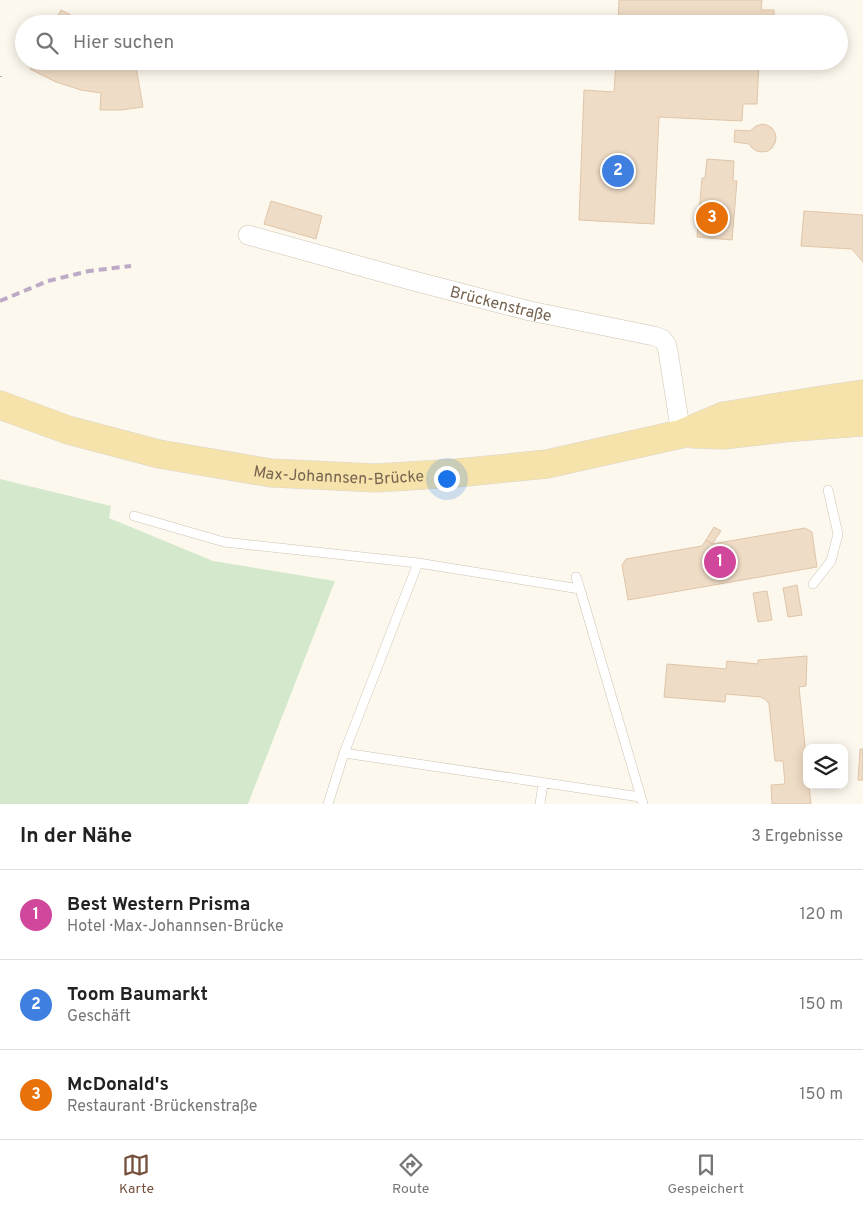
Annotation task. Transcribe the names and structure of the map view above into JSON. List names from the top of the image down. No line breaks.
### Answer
{"streets":{"main road":["Max-Johannsen-Brücke"],"street":["Brückenstraße"]},"crossings":[["Brückenstraße","Max-Johannsen-Brücke"]],"page":{"search":"Hier suchen","pins":["2","3","1"],"heading":["In der Nähe","3 Ergebnisse"],"list":[{"mark":"1","name":"Best Western Prisma","note":"Hotel · Max-Johannsen-Brücke","value":"120 m"},{"mark":"2","name":"Toom Baumarkt","note":"Geschäft","value":"150 m"},{"mark":"3","name":"McDonald's","note":"Restaurant · Brückenstraße","value":"150 m"}],"nav":["Karte","Route","Gespeichert"]}}
